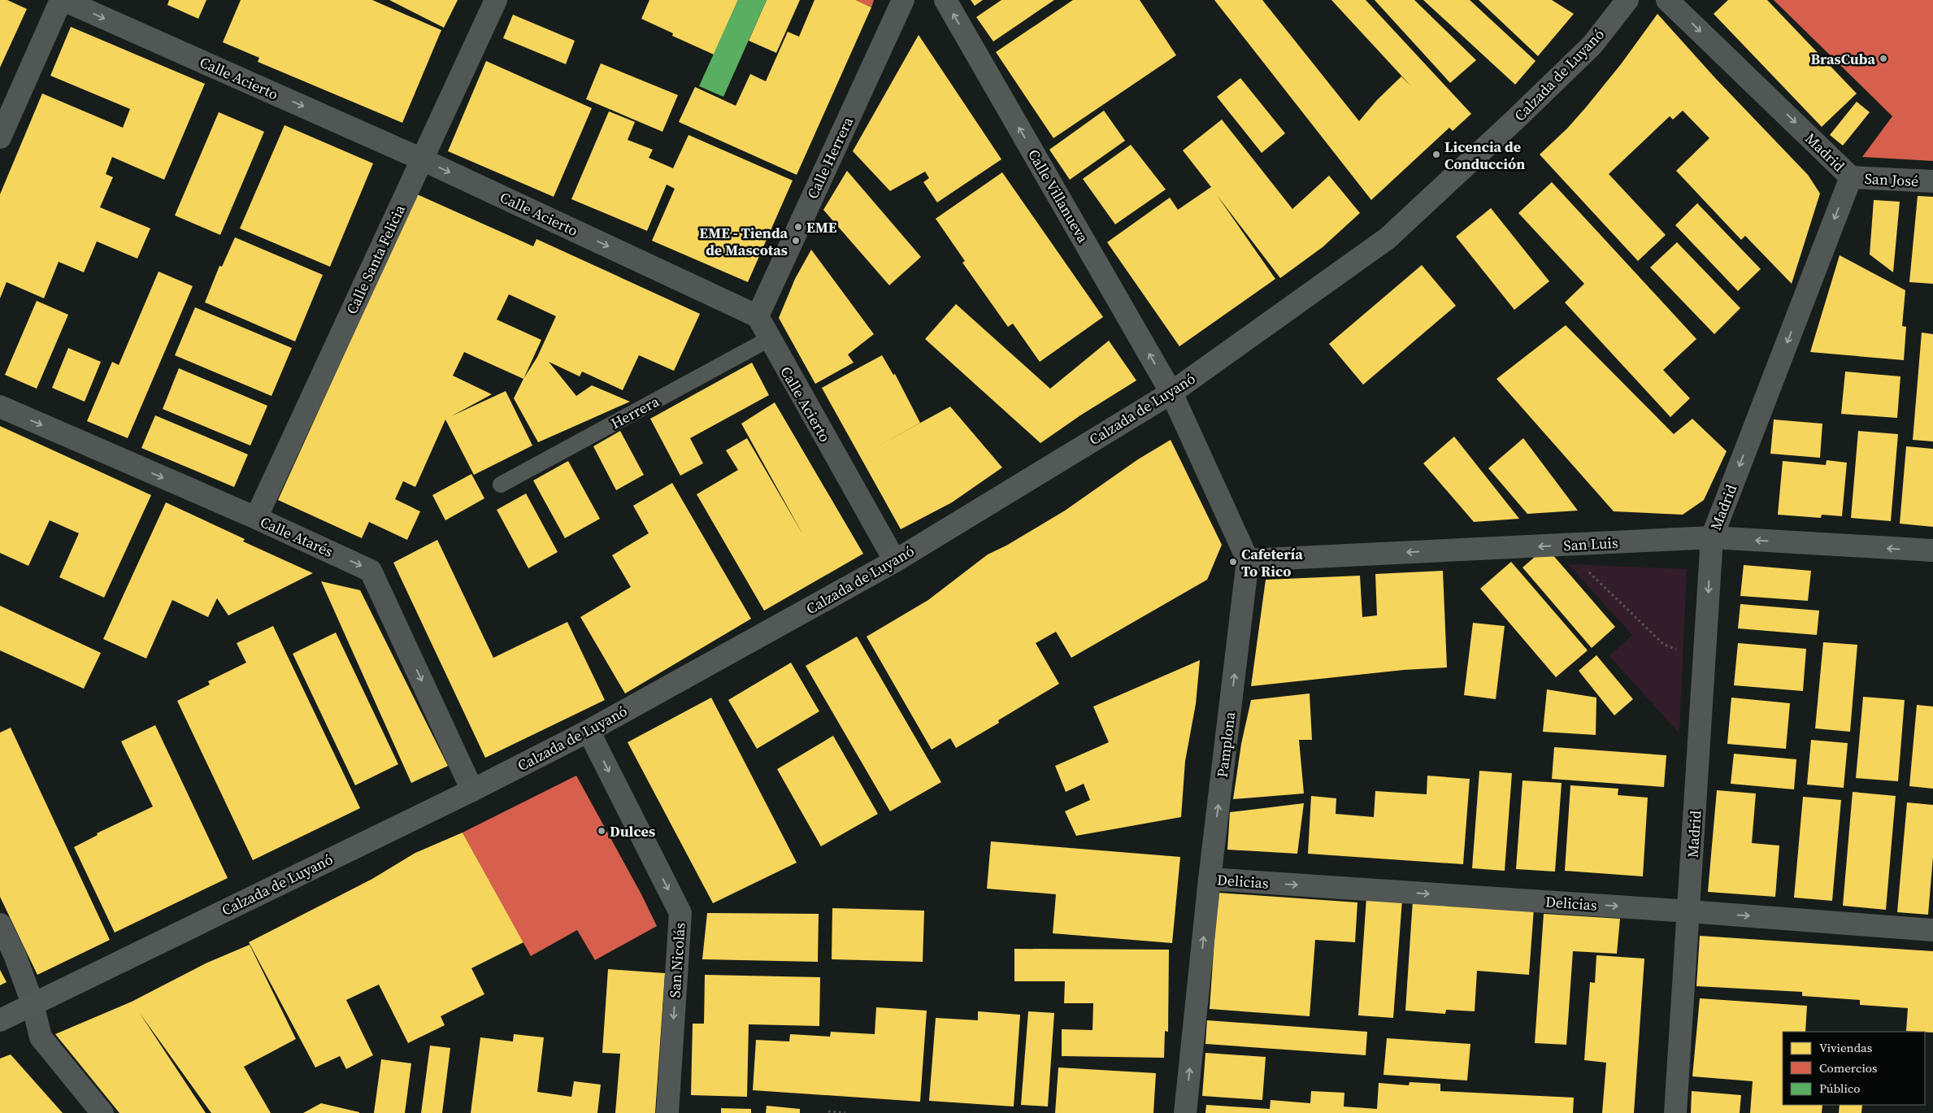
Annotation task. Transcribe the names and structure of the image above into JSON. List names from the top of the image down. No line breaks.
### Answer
{"streets":{"main road":["Calzada de Luyanó","Calle Villanueva"],"street":["Calle Acierto","Madrid","Calle Herrera","San José","Calle Santa Felicia","Calle Atarés","San Luis","Pamplona","Delicias","San Nicolás"],"lane":["Herrera"]},"crossings":[["Calzada de Luyanó","Calle Acierto"],["Calzada de Luyanó","Calle Villanueva"],["Calzada de Luyanó","Calle Atarés"],["Calzada de Luyanó","San Nicolás"],["Calle Acierto","Calle Herrera"],["Calle Acierto","Calle Santa Felicia"],["Calle Acierto","Herrera"],["Madrid","San José"],["Madrid","San Luis"],["Madrid","Delicias"],["Calle Santa Felicia","Calle Atarés"],["San Luis","Pamplona"],["Pamplona","Delicias"]],"one_way":["Calle Acierto","Madrid","Calle Villanueva","Calle Atarés","San Luis","Pamplona","Delicias","San Nicolás"],"places":["BrasCuba","Licencia de Conducción","EME","EME - Tienda de Mascotas","Cafetería To Rico","Dulces"],"legend":["Viviendas","Comercios","Público"]}
